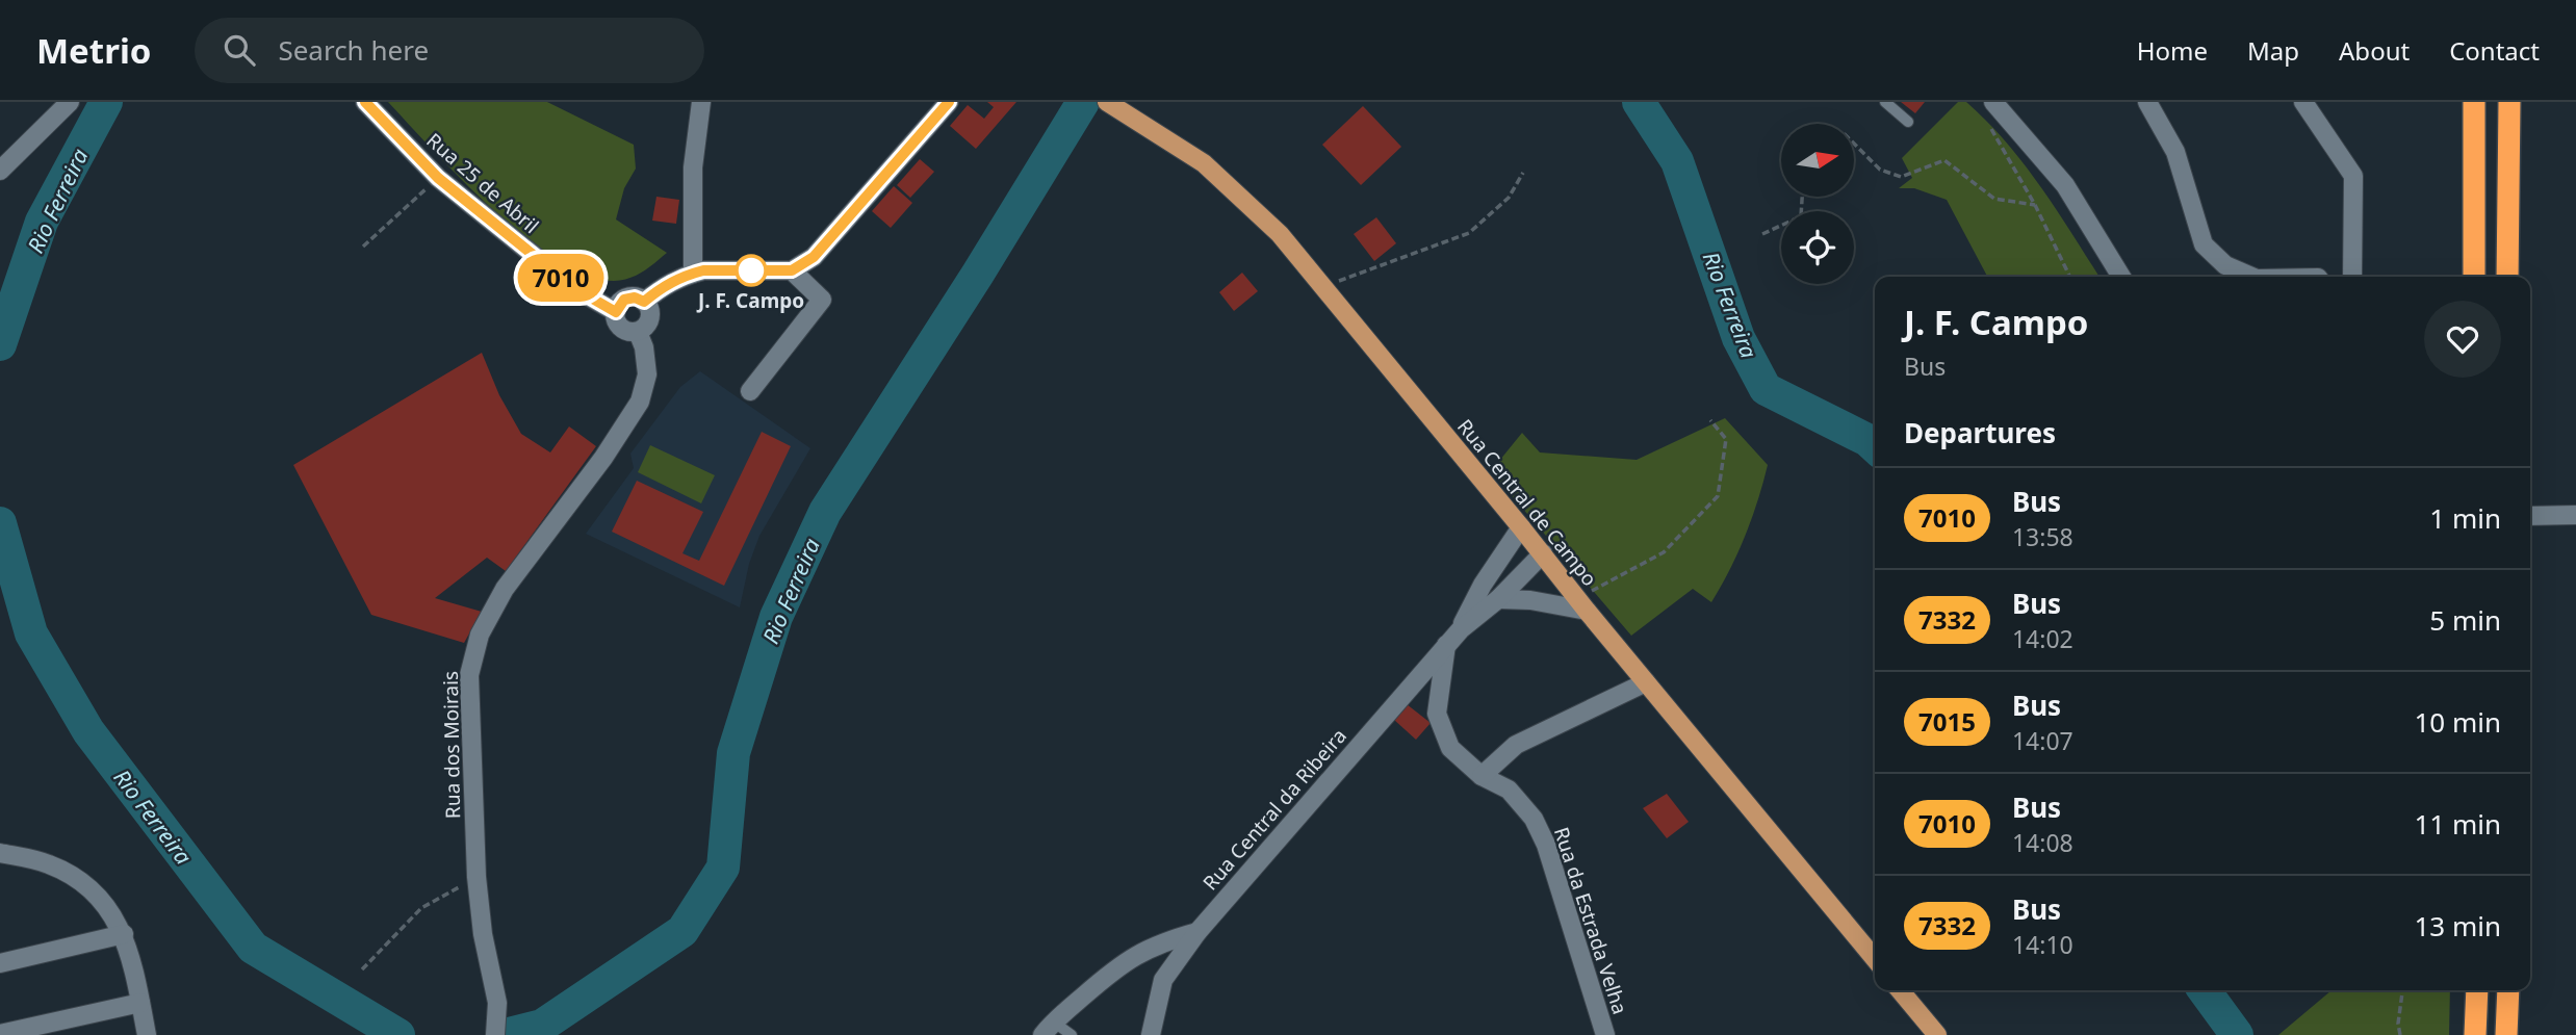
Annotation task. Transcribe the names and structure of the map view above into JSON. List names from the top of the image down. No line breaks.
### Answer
{"streets":{"main road":["Rua Central de Campo"],"street":["Rua 25 de Abril","Rua dos Moirais","Rua Central da Ribeira","Rua da Estrada Velha"]},"crossings":[["Rua 25 de Abril","Rua dos Moirais"],["Rua Central de Campo","Rua Central da Ribeira"],["Rua Central da Ribeira","Rua da Estrada Velha"]],"water":["Rio Ferreira"],"places":["J. F. Campo"],"lines":["bus line 7010"],"north":"right","page":{"header":"Metrio","search":"Search here","nav":["Home","Map","About","Contact"],"on_map":"7010","heading":[["J. F. Campo","Bus"],"Departures"],"list":[{"mark":"7010","name":"Bus","note":"13:58","value":"1 min"},{"mark":"7332","name":"Bus","note":"14:02","value":"5 min"},{"mark":"7015","name":"Bus","note":"14:07","value":"10 min"},{"mark":"7010","name":"Bus","note":"14:08","value":"11 min"},{"mark":"7332","name":"Bus","note":"14:10","value":"13 min"}]}}
